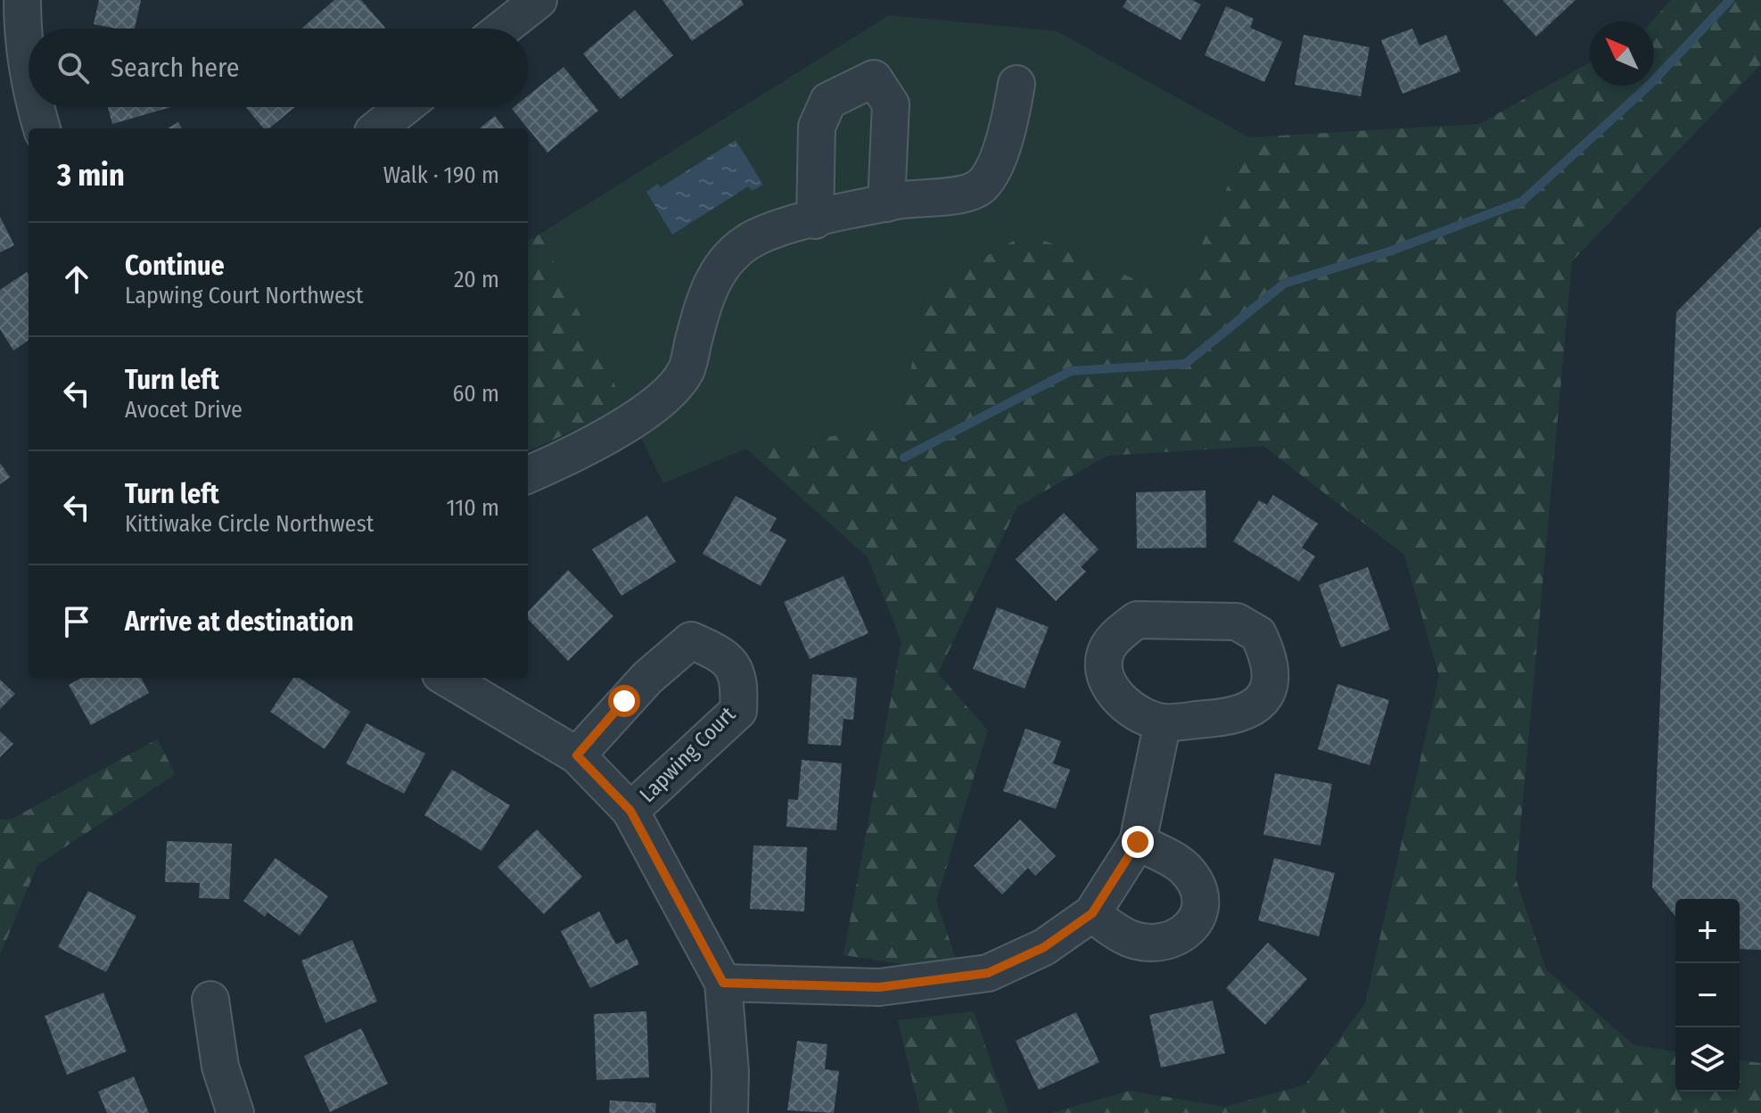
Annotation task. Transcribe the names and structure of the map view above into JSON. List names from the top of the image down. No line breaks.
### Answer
{"streets":{"street":["Lapwing Court"]},"north":"top left","page":{"search":"Search here","heading":["3 min","Walk · 190 m"],"list":[["Continue","Lapwing Court Northwest","20 m"],["Turn left","Avocet Drive","60 m"],["Turn left","Kittiwake Circle Northwest","110 m"],"Arrive at destination"],"map_buttons":["+","−"]}}
